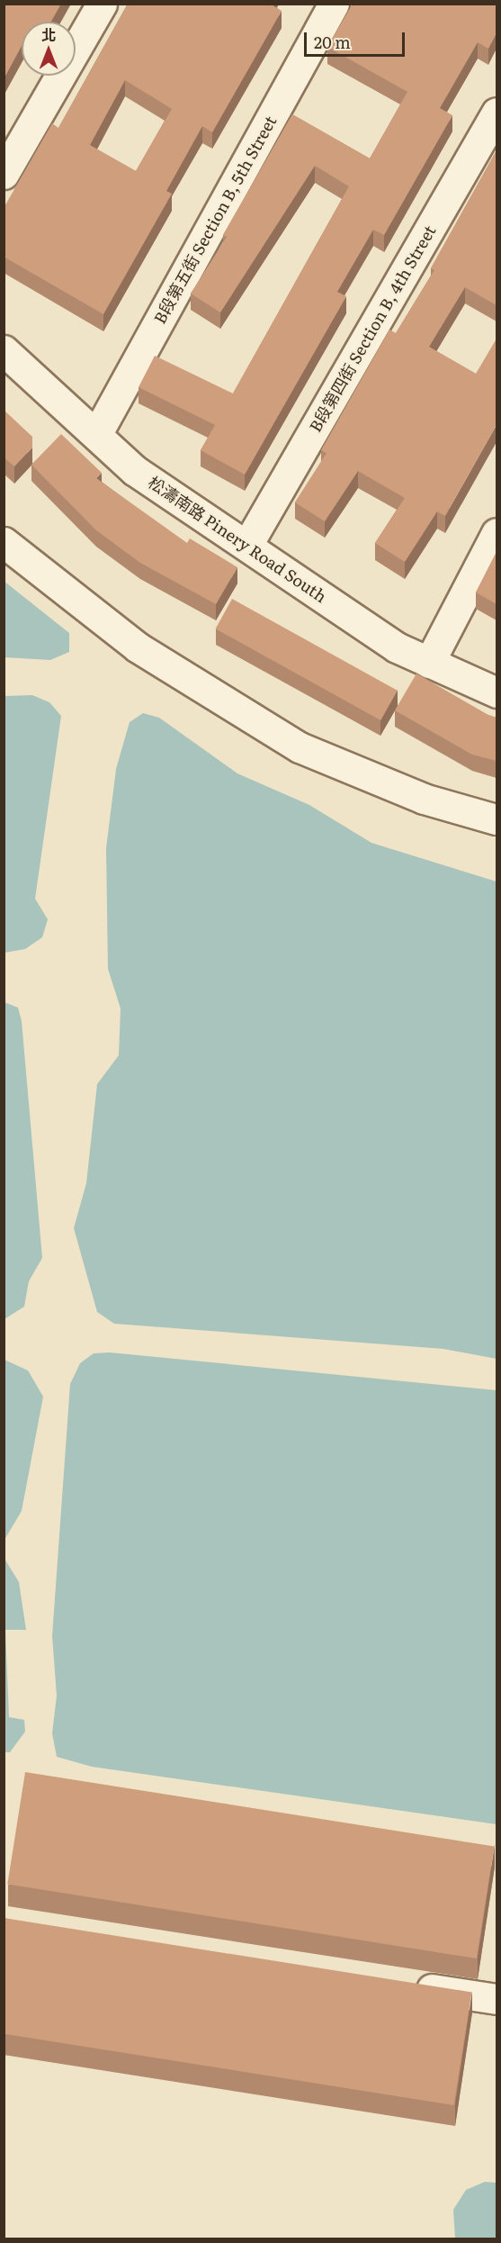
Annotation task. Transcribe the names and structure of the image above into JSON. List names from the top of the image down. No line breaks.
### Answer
{"streets":{"street":["B段第五街 Section B, 5th Street","B段第四街 Section B, 4th Street","松濤南路 Pinery Road South"]},"crossings":[["B段第五街 Section B, 5th Street","松濤南路 Pinery Road South"],["B段第四街 Section B, 4th Street","松濤南路 Pinery Road South"]],"scale_bar":"20 m","north":"top"}
